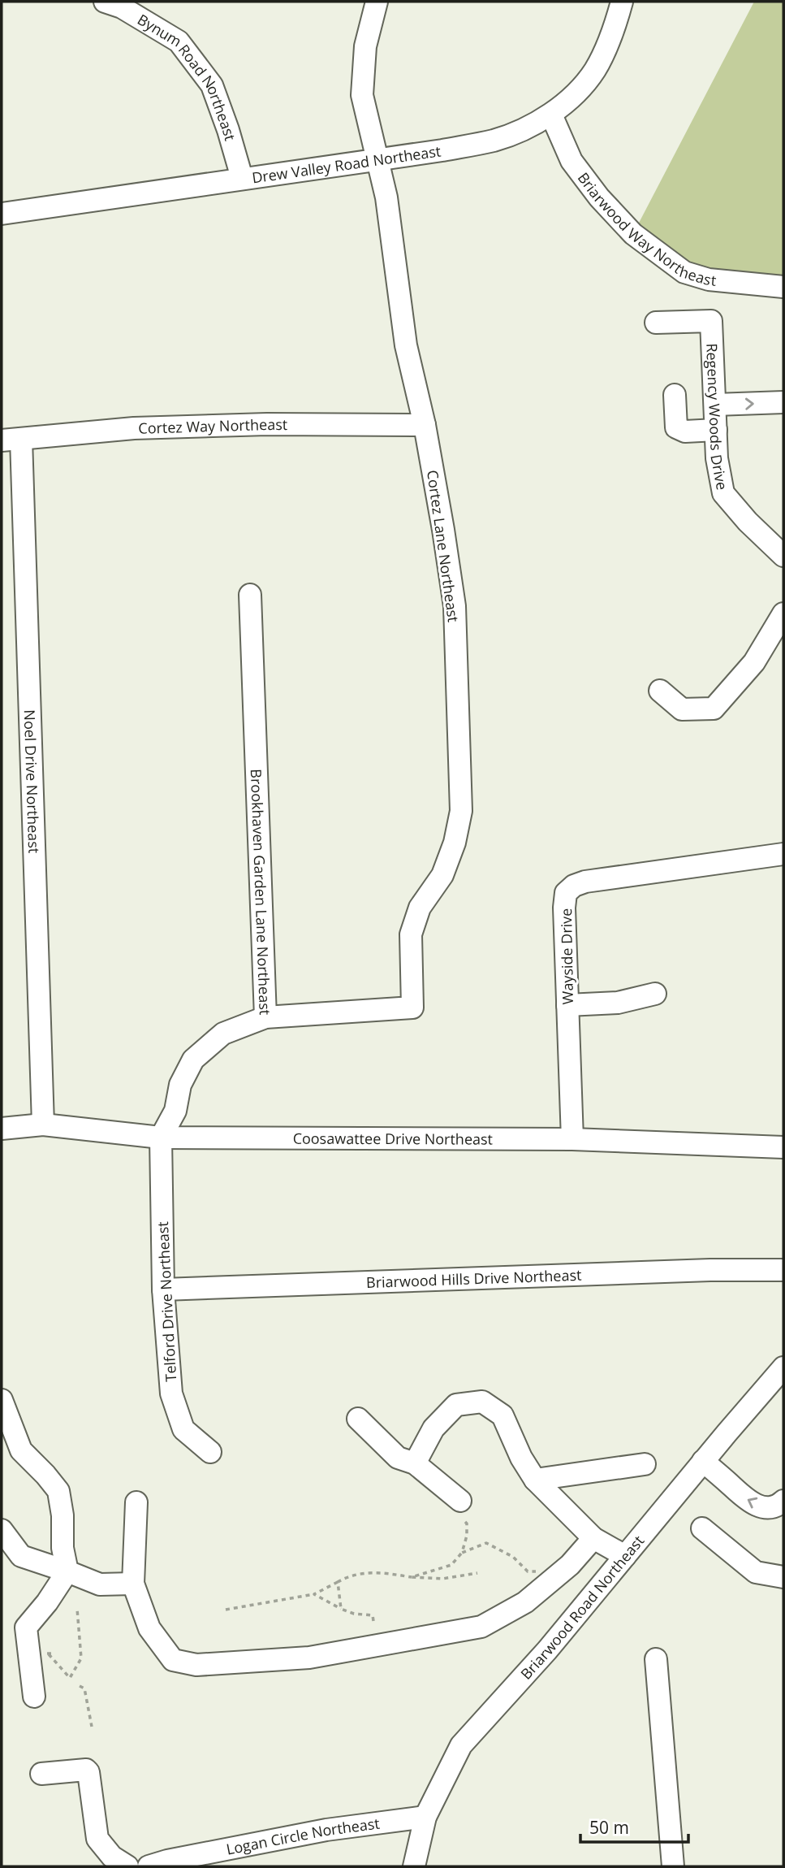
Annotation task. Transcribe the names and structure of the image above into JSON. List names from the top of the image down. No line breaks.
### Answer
{"streets":{"street":["Bynum Road Northeast","Drew Valley Road Northeast","Briarwood Way Northeast","Regency Woods Drive","Cortez Way Northeast","Cortez Lane Northeast","Noel Drive Northeast","Brookhaven Garden Lane Northeast","Wayside Drive","Coosawattee Drive Northeast","Briarwood Hills Drive Northeast","Telford Drive Northeast","Briarwood Road Northeast","Logan Circle Northeast"]},"crossings":[["Bynum Road Northeast","Drew Valley Road Northeast"],["Drew Valley Road Northeast","Briarwood Way Northeast"],["Drew Valley Road Northeast","Cortez Lane Northeast"],["Cortez Way Northeast","Cortez Lane Northeast"],["Cortez Way Northeast","Noel Drive Northeast"],["Cortez Lane Northeast","Brookhaven Garden Lane Northeast"],["Noel Drive Northeast","Coosawattee Drive Northeast"],["Brookhaven Garden Lane Northeast","Coosawattee Drive Northeast"],["Brookhaven Garden Lane Northeast","Telford Drive Northeast"],["Wayside Drive","Coosawattee Drive Northeast"],["Coosawattee Drive Northeast","Telford Drive Northeast"],["Briarwood Hills Drive Northeast","Telford Drive Northeast"],["Briarwood Road Northeast","Logan Circle Northeast"]],"scale_bar":"50 m"}
